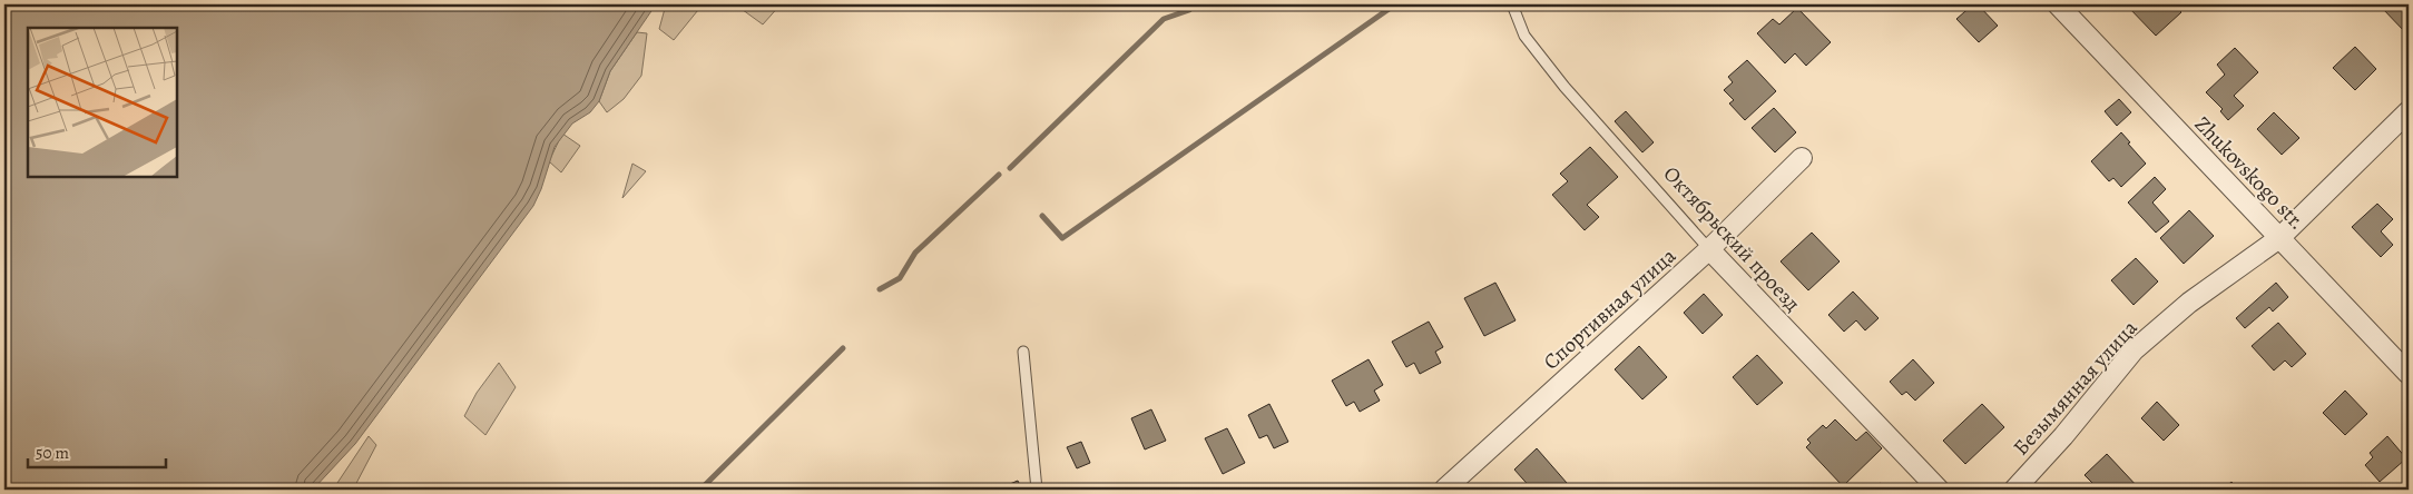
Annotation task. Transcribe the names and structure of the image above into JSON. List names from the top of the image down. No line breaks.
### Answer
{"streets":{"street":["Zhukovskogo str.","Октябрьский проезд","Спортивная улица","Безымянная улица"]},"crossings":[["Zhukovskogo str.","Безымянная улица"],["Октябрьский проезд","Спортивная улица"]],"scale_bar":"50 m"}
